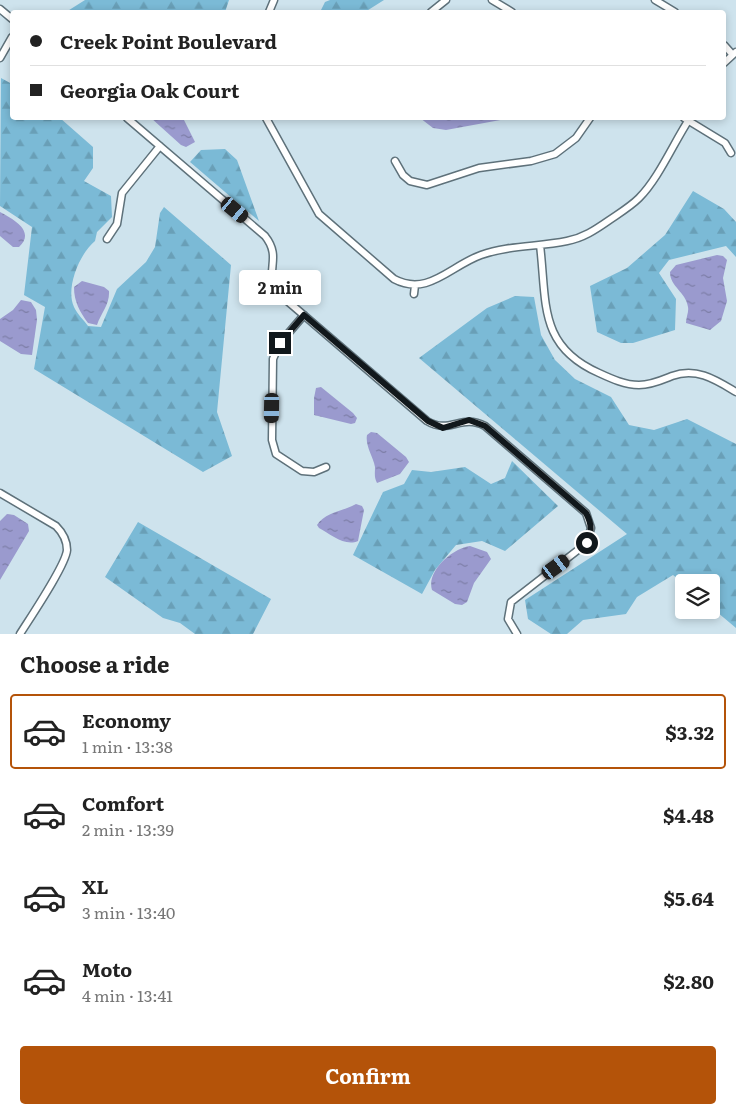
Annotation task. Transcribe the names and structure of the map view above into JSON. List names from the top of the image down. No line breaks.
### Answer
{"page":{"banner":["Creek Point Boulevard","Georgia Oak Court"],"bubble":"2 min","heading":"Choose a ride","list":[{"name":"Economy","note":"1 min · 13:38","value":"$3.32"},{"name":"Comfort","note":"2 min · 13:39","value":"$4.48"},{"name":"XL","note":"3 min · 13:40","value":"$5.64"},{"name":"Moto","note":"4 min · 13:41","value":"$2.80"}],"buttons":"Confirm"}}
